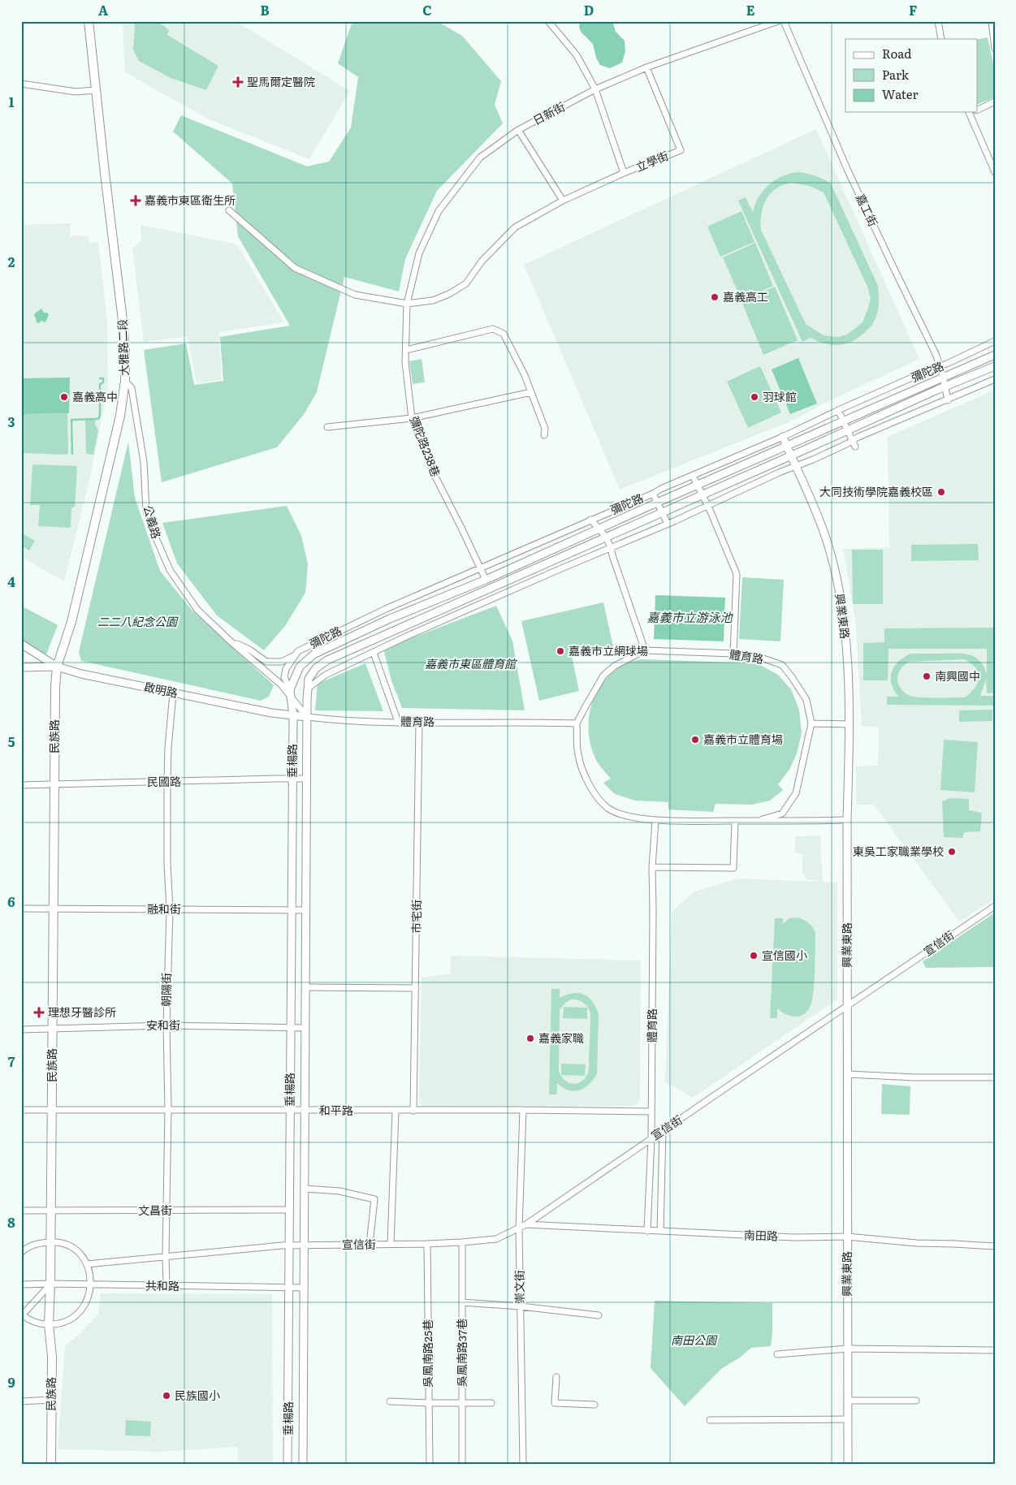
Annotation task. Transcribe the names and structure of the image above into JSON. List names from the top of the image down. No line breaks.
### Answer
{"streets":{"main road":["大雅路二段","民族路"],"street":["日新街","立學街","嘉工街","彌陀路","彌陀路238巷","公義路","興業東路","體育路","啟明路","垂楊路","民國路","融和街","市宅街","宣信街","朝陽街","安和街","和平路","文昌街","南田路","共和路","崇文街","吳鳳南路37巷","吳鳳南路25巷"]},"crossings":[["日新街","立學街"],["日新街","彌陀路238巷"],["立學街","彌陀路238巷"],["嘉工街","彌陀路"],["大雅路二段","公義路"],["大雅路二段","啟明路"],["大雅路二段","民族路"],["彌陀路","彌陀路238巷"],["彌陀路","公義路"],["彌陀路","興業東路"],["彌陀路","體育路"],["彌陀路","啟明路"],["彌陀路","垂楊路"],["公義路","體育路"],["公義路","啟明路"],["公義路","垂楊路"],["興業東路","體育路"],["興業東路","宣信街"],["興業東路","南田路"],["體育路","啟明路"],["體育路","垂楊路"],["體育路","市宅街"],["體育路","宣信街"],["體育路","和平路"],["體育路","南田路"],["啟明路","民族路"],["啟明路","垂楊路"],["啟明路","朝陽街"],["民族路","民國路"],["民族路","融和街"],["民族路","安和街"],["民族路","和平路"],["民族路","文昌街"],["民族路","共和路"],["垂楊路","民國路"],["垂楊路","融和街"],["垂楊路","宣信街"],["垂楊路","安和街"],["垂楊路","和平路"],["垂楊路","文昌街"],["垂楊路","共和路"],["民國路","朝陽街"],["融和街","朝陽街"],["市宅街","和平路"],["宣信街","朝陽街"],["宣信街","南田路"],["宣信街","崇文街"],["宣信街","吳鳳南路37巷"],["宣信街","吳鳳南路25巷"],["朝陽街","安和街"],["朝陽街","和平路"],["朝陽街","文昌街"],["朝陽街","共和路"],["和平路","崇文街"]],"water":["嘉義市立游泳池"],"parks":["二二八紀念公園","嘉義市東區體育館","南田公園"],"places":{"health":["聖馬爾定醫院","嘉義市東區衛生所","理想牙醫診所"],"other":["嘉義高工","嘉義高中","羽球館","大同技術學院嘉義校區","嘉義市立網球場","南興國中","嘉義市立體育場","東吳工家職業學校","宣信國小","嘉義家職","民族國小"]},"legend":["Road","Park","Water"],"grid":{"columns":["A","B","C","D","E","F"],"rows":["1","2","3","4","5","6","7","8","9"]}}
